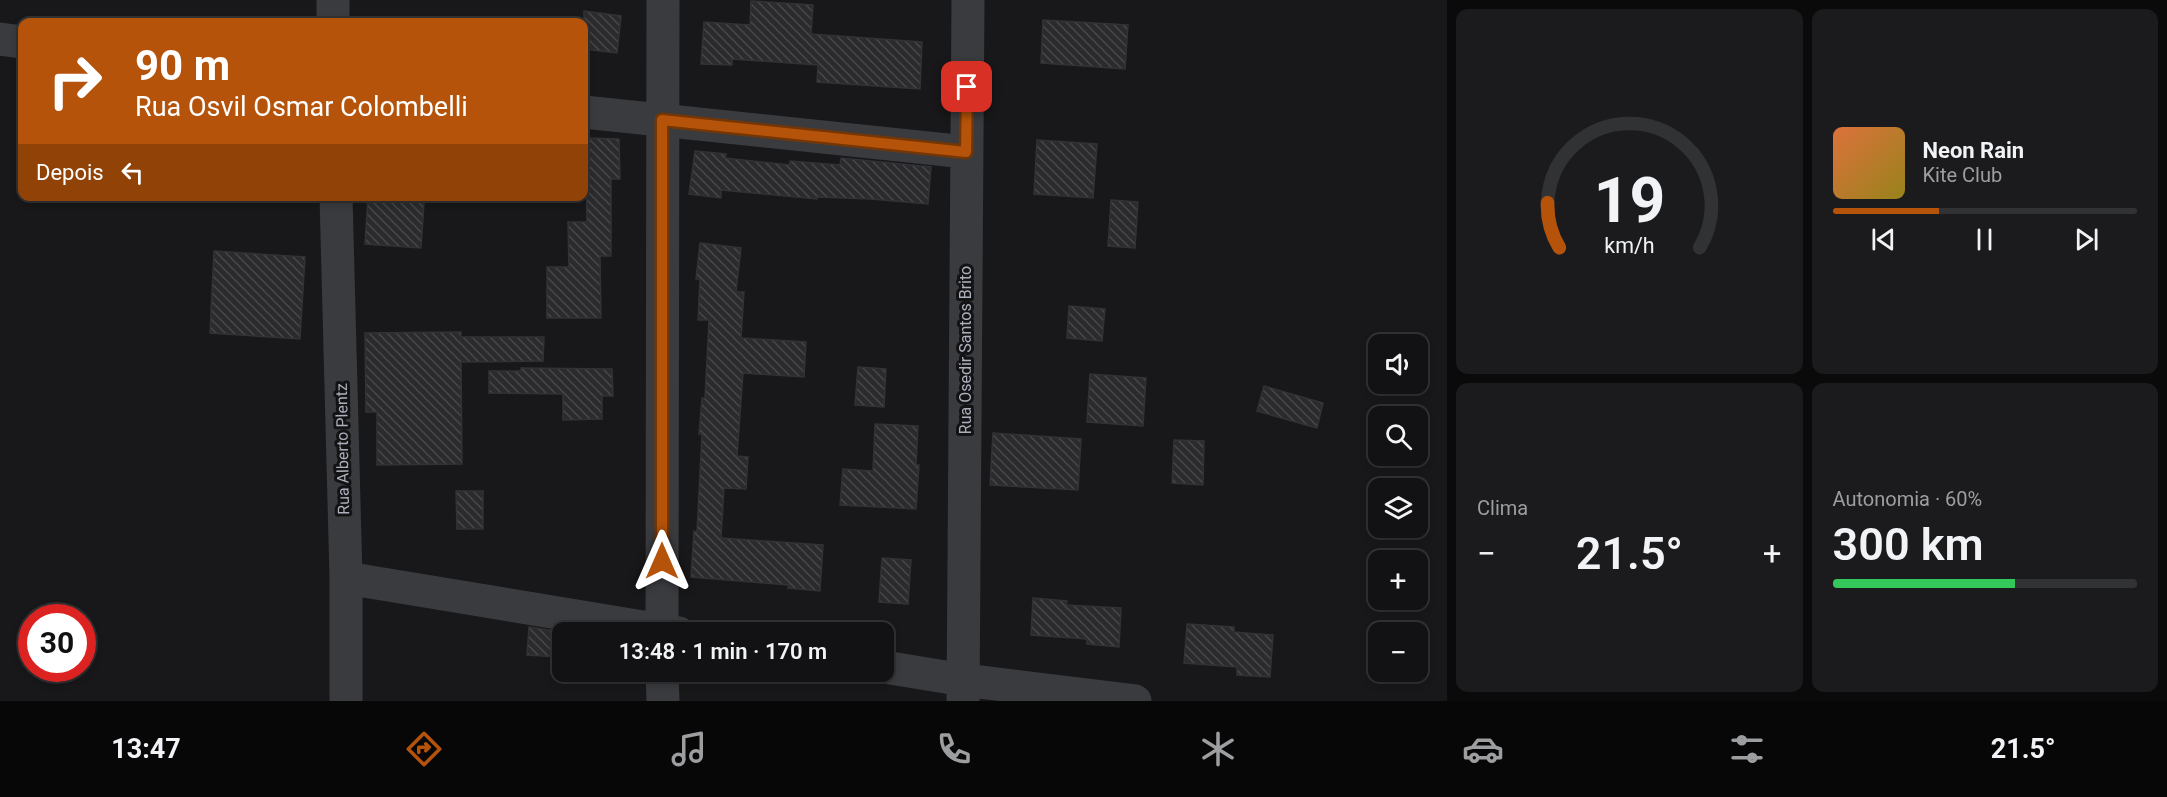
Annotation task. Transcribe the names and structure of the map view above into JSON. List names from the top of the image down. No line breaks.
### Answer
{"streets":{"street":["Rua Osedir Santos Brito","Rua Alberto Plentz"]},"page":{"turn":["90 m","Rua Osvil Osmar Colombelli"],"song":["Neon Rain","Kite Club"],"then":"Depois","map_buttons":["+","−"],"tile":["Clima",["Autonomia · 60%","300 km"]],"heat":["−","21.5°","+"],"limit":"30","trip":"13:48 · 1 min · 170 m","tabs":["13:47","21.5°"],"gauge":["19","km/h"]}}
